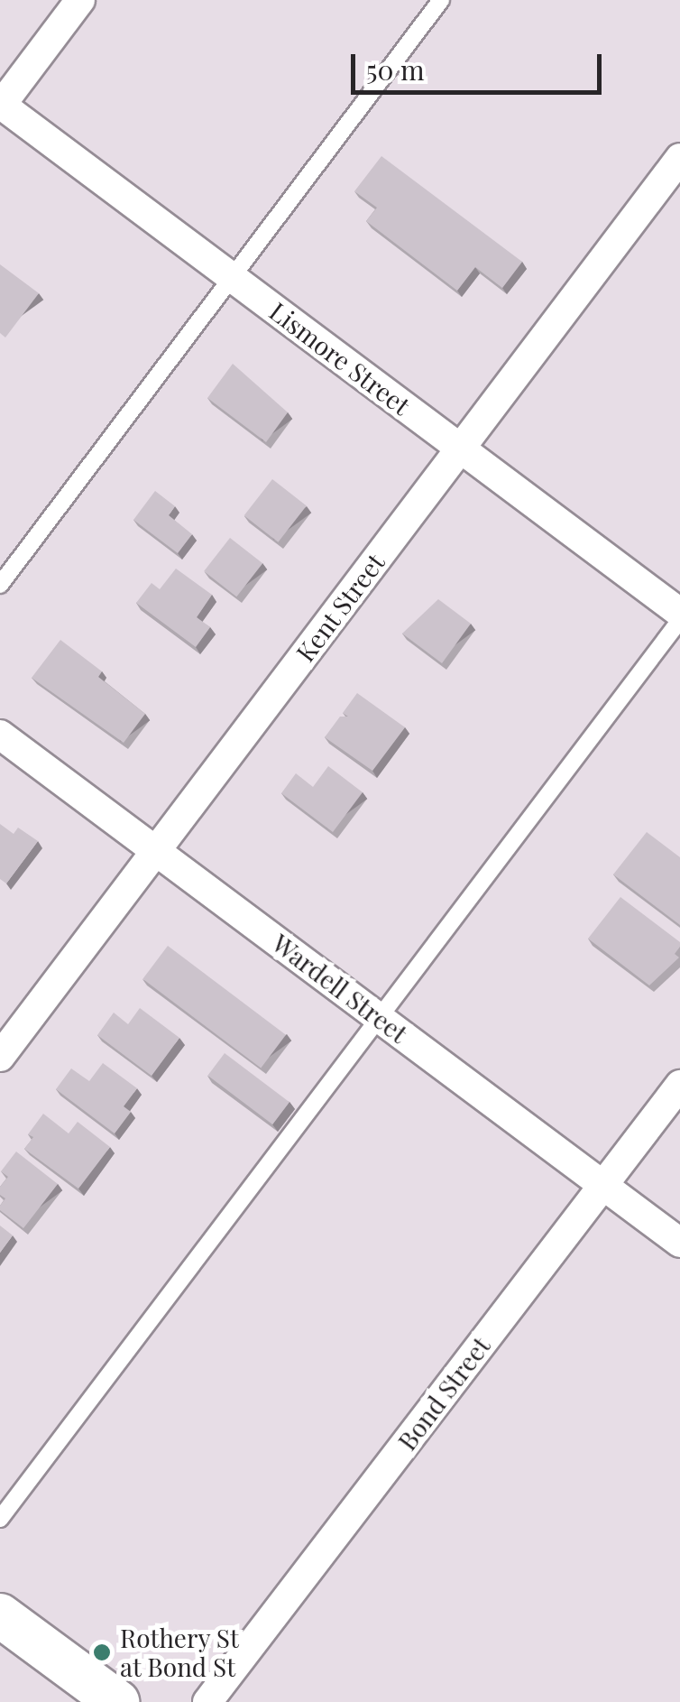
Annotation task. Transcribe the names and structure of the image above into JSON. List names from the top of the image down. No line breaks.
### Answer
{"streets":{"street":["Lismore Street","Kent Street","Wardell Street","Bond Street"]},"crossings":[["Lismore Street","Kent Street"],["Kent Street","Wardell Street"],["Wardell Street","Bond Street"]],"places":["Rothery St at Bond St"],"scale_bar":"50 m"}
